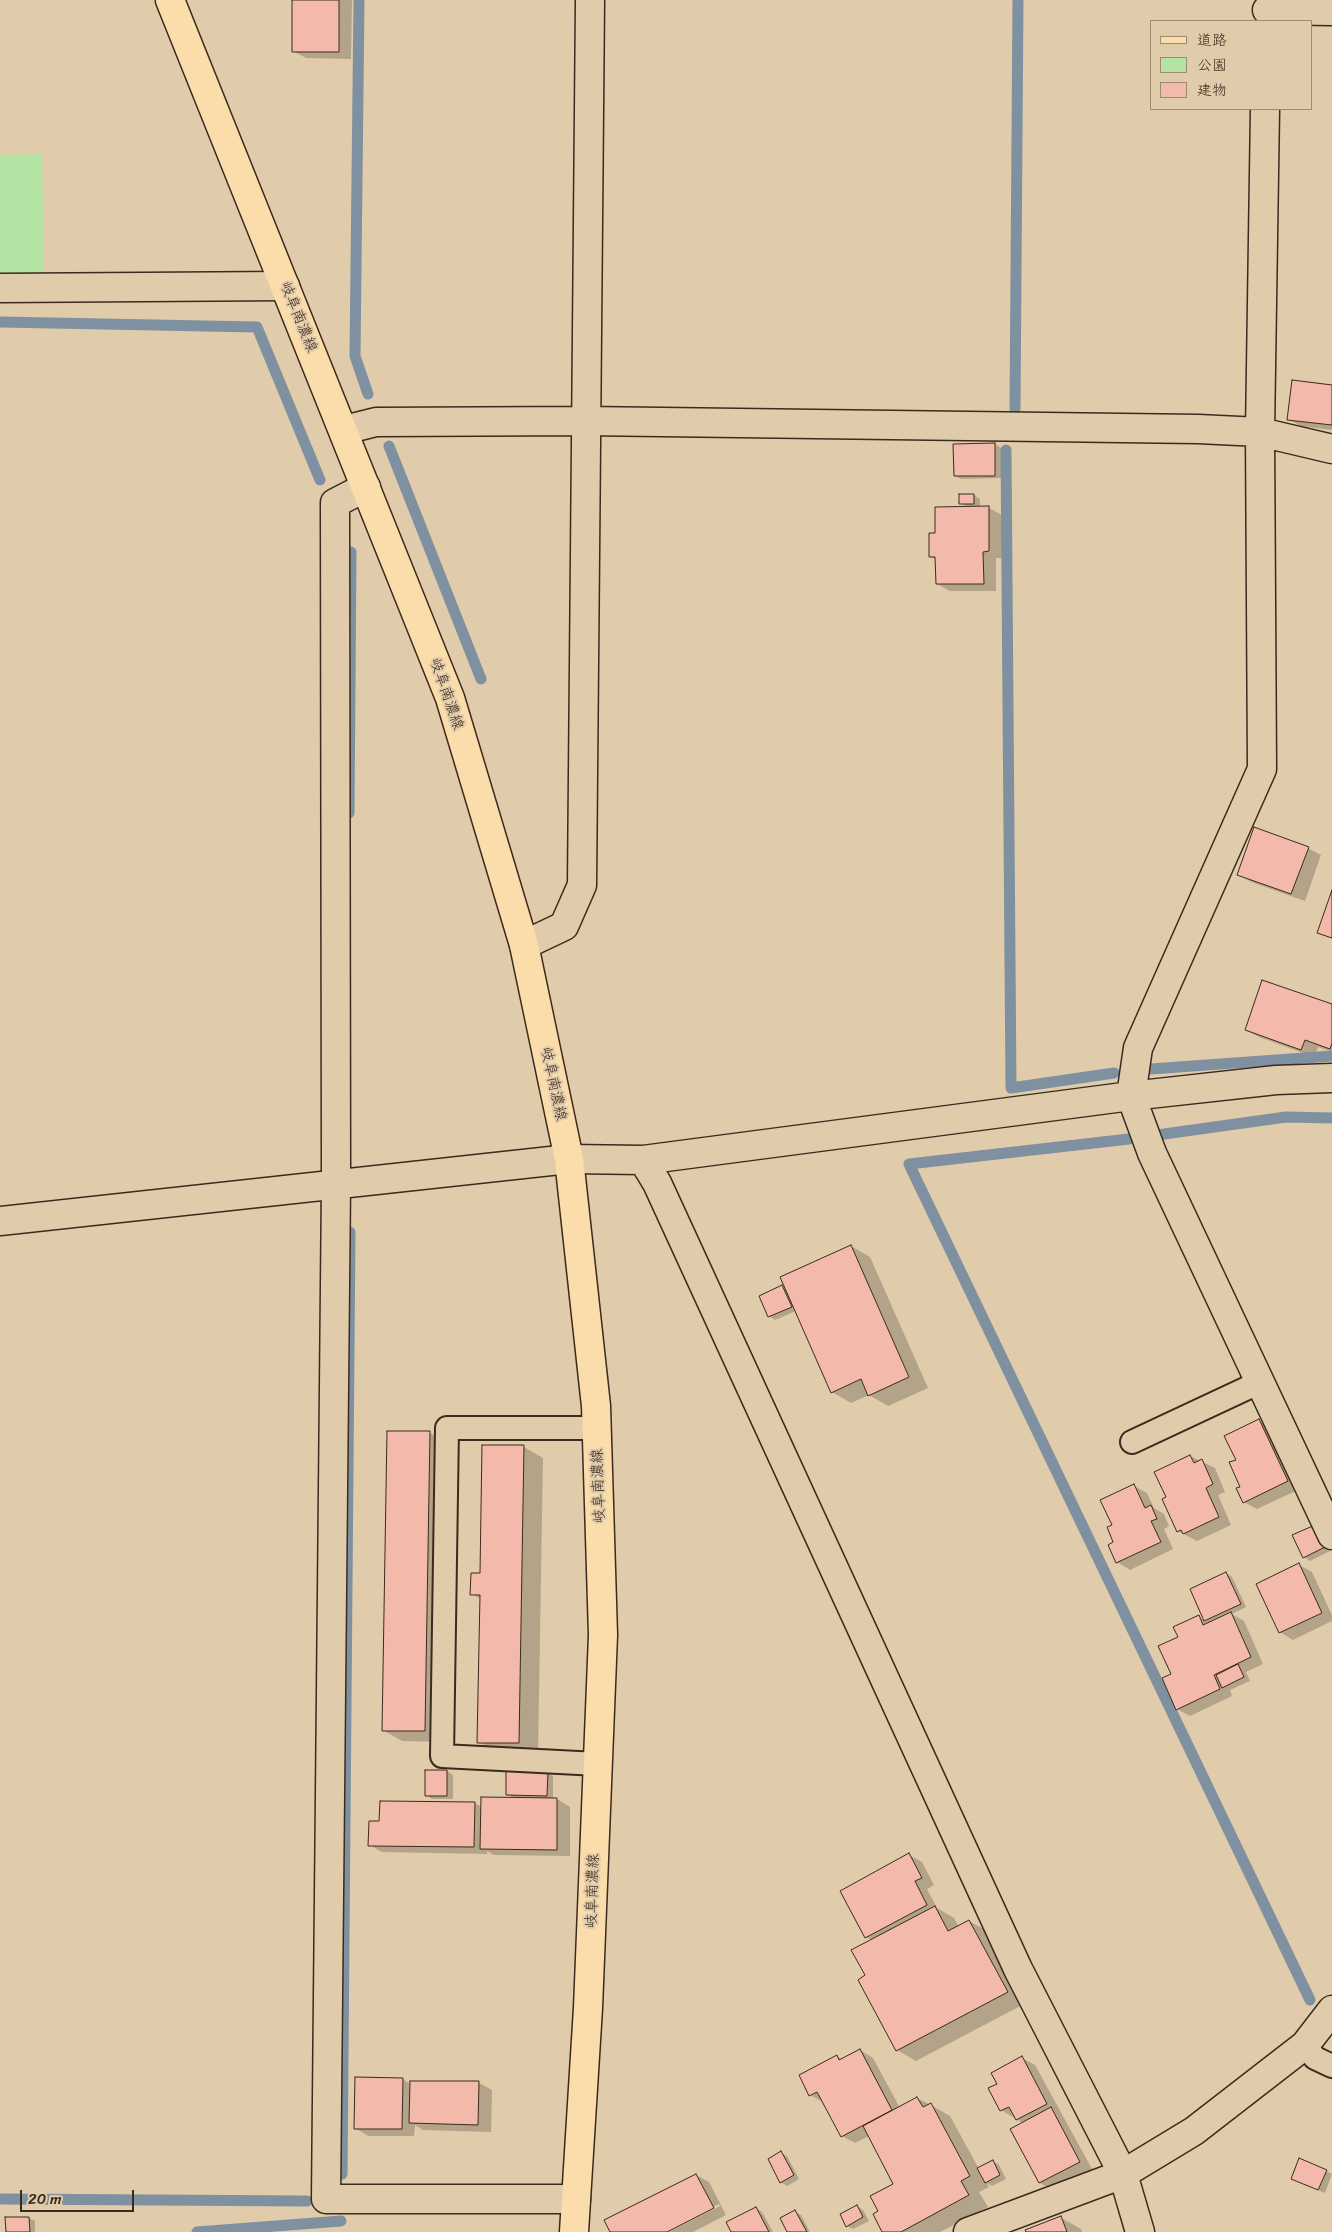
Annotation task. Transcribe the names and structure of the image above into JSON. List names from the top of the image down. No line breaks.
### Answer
{"streets":{"main road":["岐阜南濃線"]},"legend":["道路","公園","建物"],"scale_bar":"20 m"}
